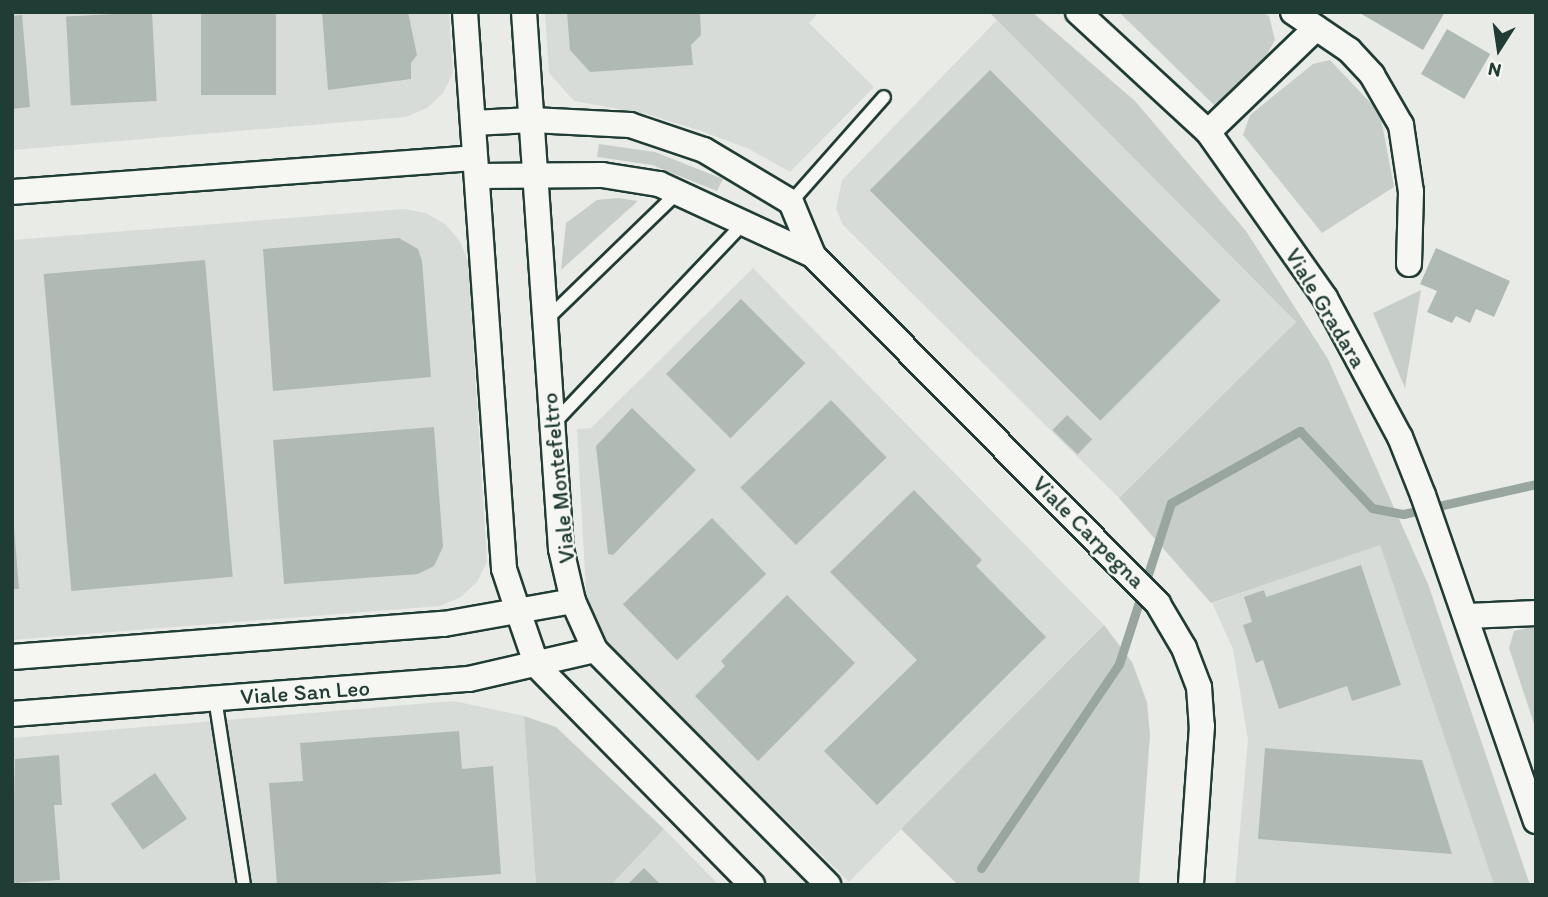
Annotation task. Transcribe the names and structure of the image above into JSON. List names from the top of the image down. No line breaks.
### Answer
{"streets":{"street":["Viale Gradara","Viale Montefeltro","Viale Carpegna","Viale San Leo"]},"crossings":[["Viale Montefeltro","Viale Carpegna"],["Viale Montefeltro","Viale San Leo"]],"north":"bottom"}
